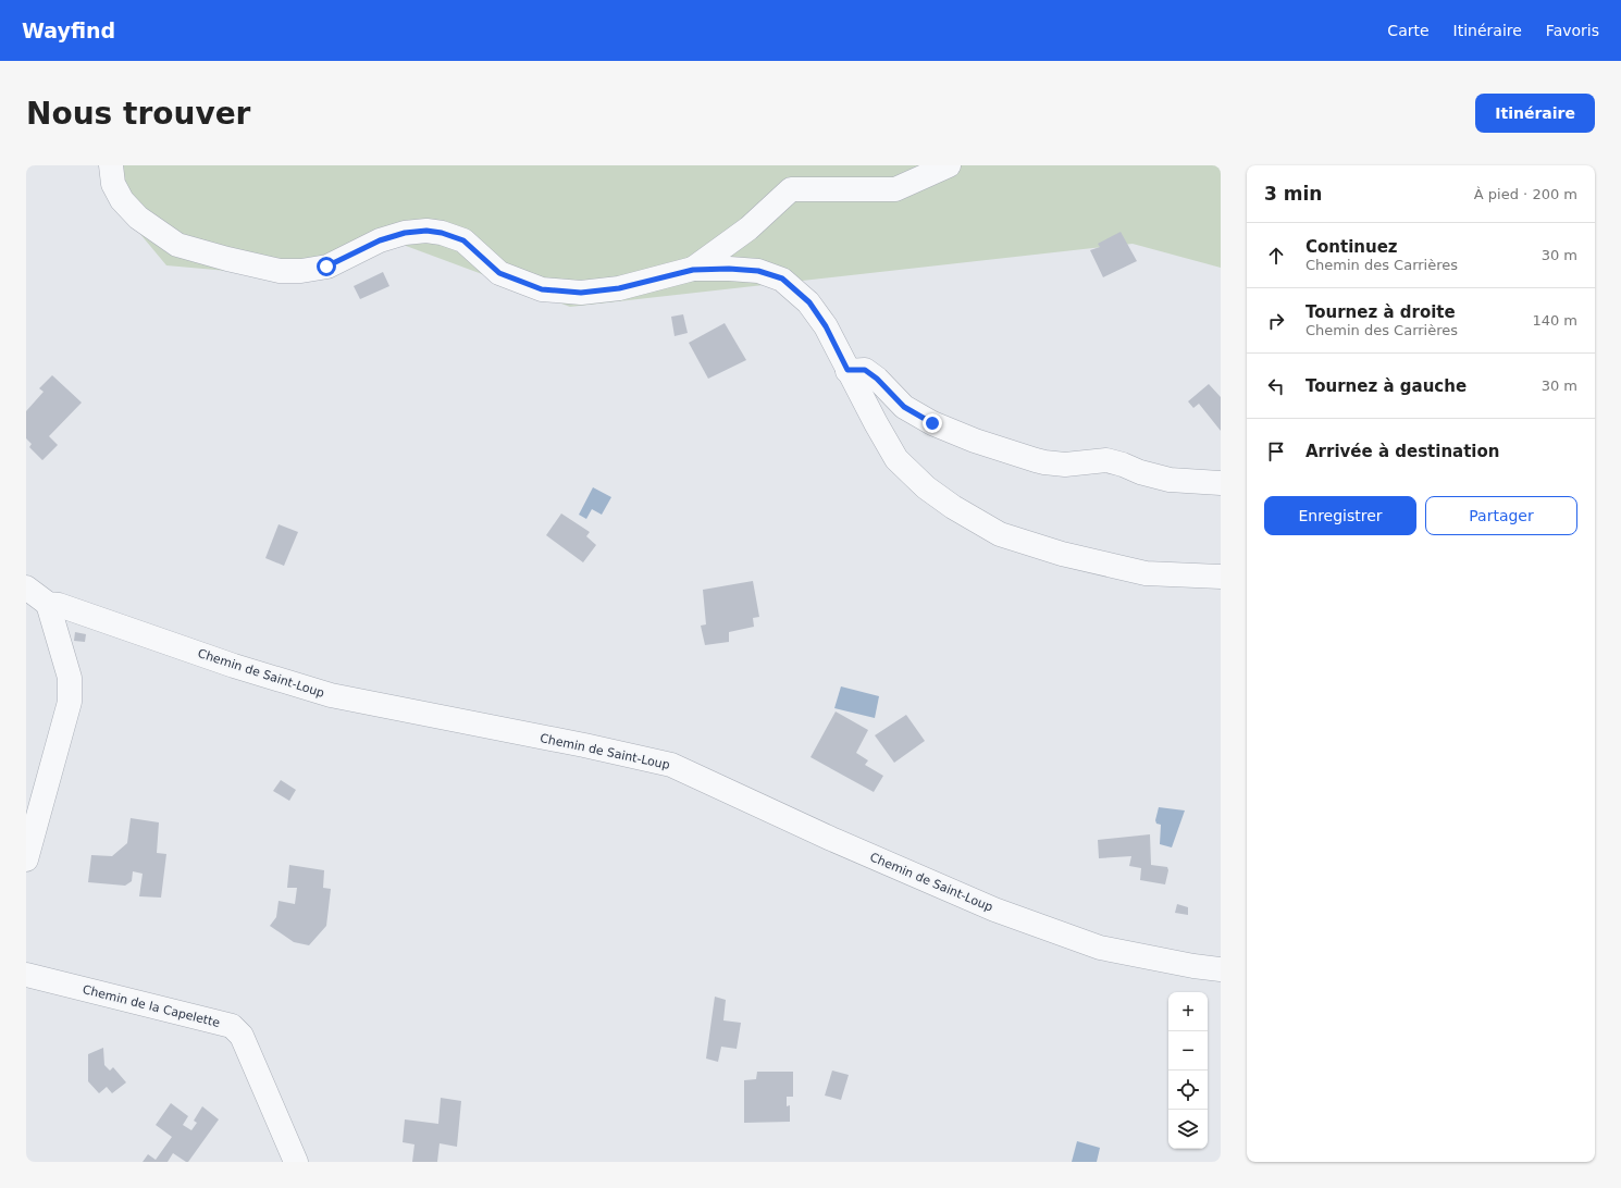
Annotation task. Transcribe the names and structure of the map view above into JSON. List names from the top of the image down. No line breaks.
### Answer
{"streets":{"street":["Chemin de Saint-Loup","Chemin de la Capelette"]},"page":{"header":"Wayfind","nav":["Carte","Itinéraire","Favoris"],"buttons":["Itinéraire",["Enregistrer","Partager"]],"title":"Nous trouver","heading":["3 min","À pied · 200 m"],"list":[["Continuez","Chemin des Carrières","30 m"],["Tournez à droite","Chemin des Carrières","140 m"],["Tournez à gauche","30 m"],"Arrivée à destination"],"map_buttons":["+","−"]}}
